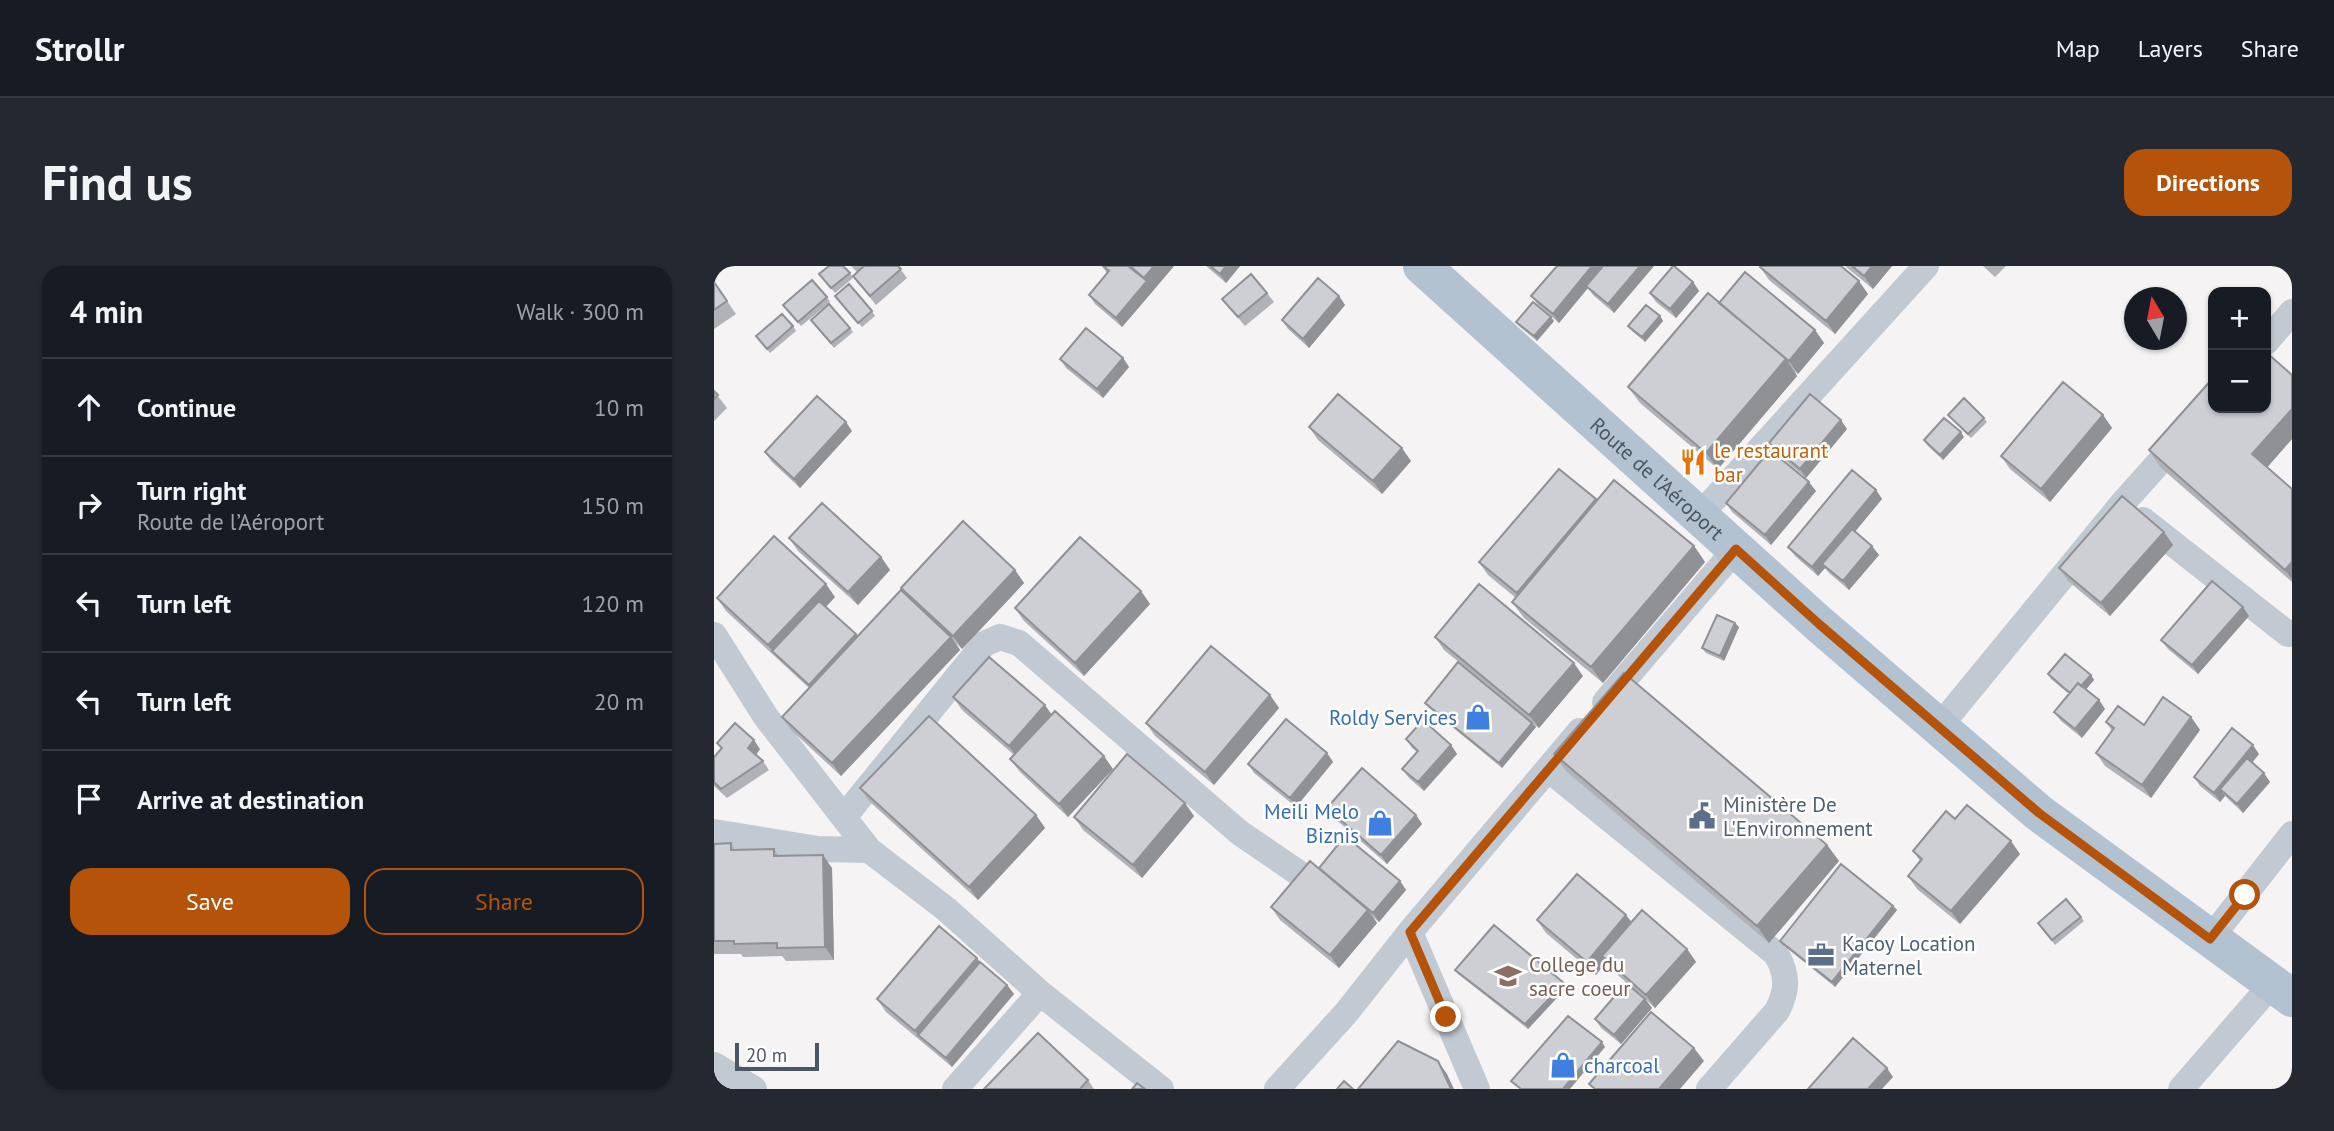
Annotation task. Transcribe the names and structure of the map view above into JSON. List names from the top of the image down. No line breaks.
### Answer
{"streets":{"main road":["Route de l’Aéroport"]},"places":{"restaurant":["le restaurant bar"],"shop":["Roldy Services","Meili Melo Biznis","charcoal"],"public building":["Ministère De L'Environnement"],"office":["Kacoy Location Maternel"],"school or university":["College du sacre coeur"]},"scale_bar":"20 m","north":"top","page":{"header":"Strollr","nav":["Map","Layers","Share"],"buttons":["Directions",["Save","Share"]],"title":"Find us","heading":["4 min","Walk · 300 m"],"map_buttons":["+","−"],"list":[["Continue","10 m"],["Turn right","Route de l’Aéroport","150 m"],["Turn left","120 m"],["Turn left","20 m"],"Arrive at destination"],"scale":"20 m"}}
